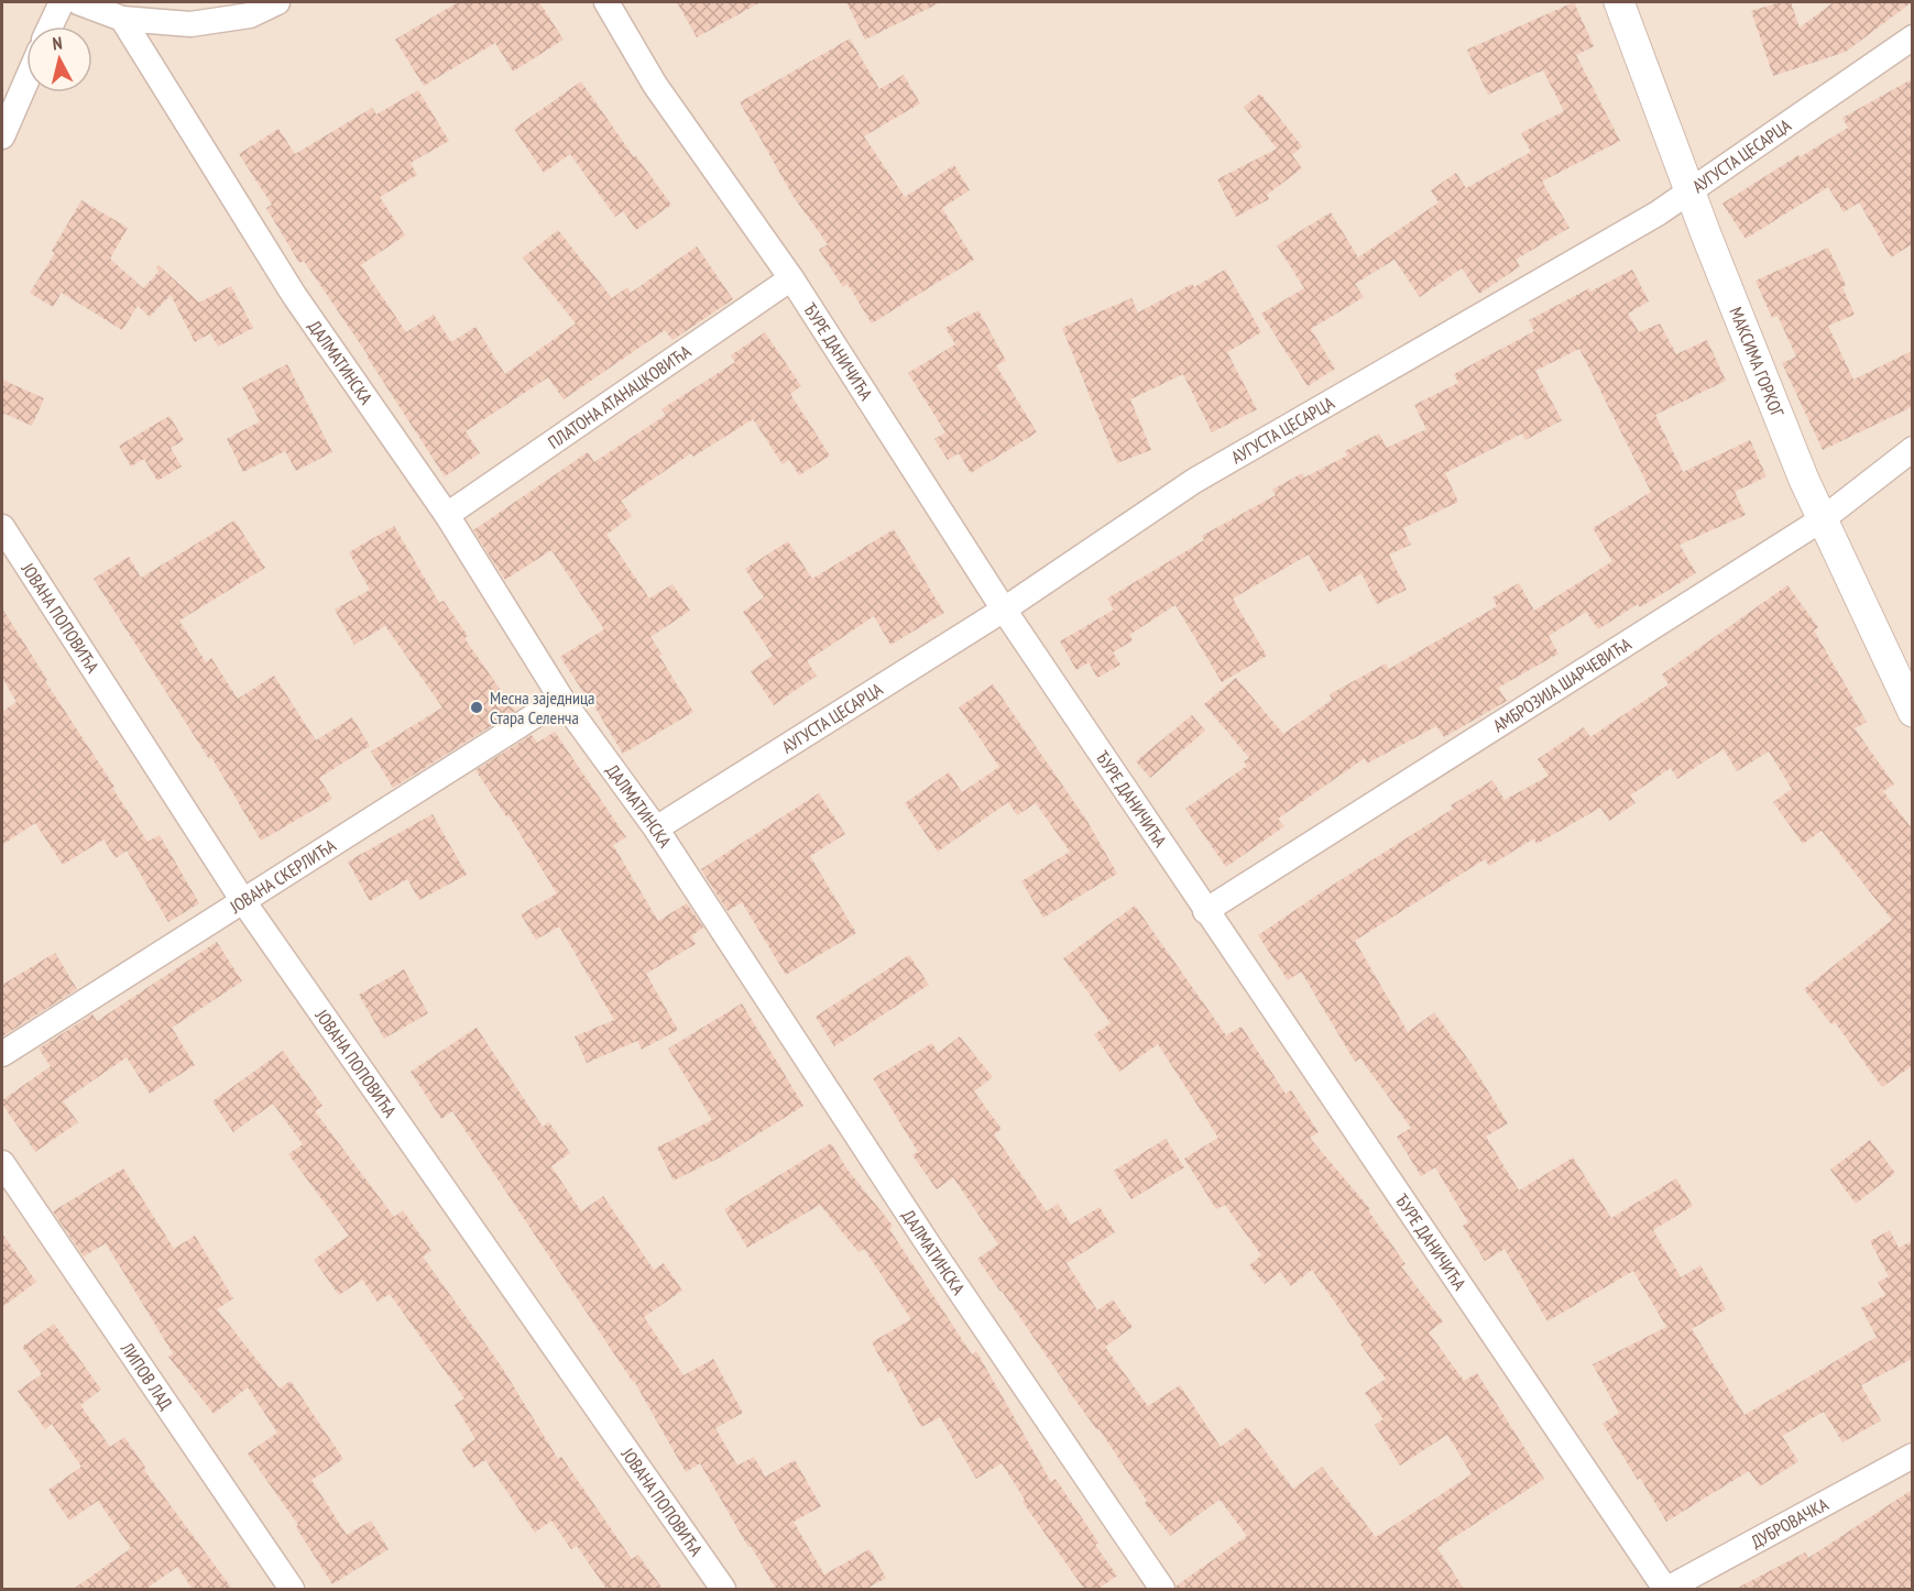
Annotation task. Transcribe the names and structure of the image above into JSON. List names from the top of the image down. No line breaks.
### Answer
{"streets":{"street":["АУГУСТА ЦЕСАРЦА","ЂУРЕ ДАНИЧИЋА","МАКСИМА ГОРКОГ","ДАЛМАТИНСКА","ПЛАТОНА АТАНАЦКОВИЋА","ЈОВАНА ПОПОВИЋА","АМБРОЗИЈА ШАРЧЕВИЋА","ЈОВАНА СКЕРЛИЋА","ЛИПОВ ЛАД","ДУБРОВАЧКА"]},"crossings":[["АУГУСТА ЦЕСАРЦА","ЂУРЕ ДАНИЧИЋА"],["АУГУСТА ЦЕСАРЦА","МАКСИМА ГОРКОГ"],["АУГУСТА ЦЕСАРЦА","ДАЛМАТИНСКА"],["ЂУРЕ ДАНИЧИЋА","ПЛАТОНА АТАНАЦКОВИЋА"],["ЂУРЕ ДАНИЧИЋА","АМБРОЗИЈА ШАРЧЕВИЋА"],["ЂУРЕ ДАНИЧИЋА","ДУБРОВАЧКА"],["МАКСИМА ГОРКОГ","АМБРОЗИЈА ШАРЧЕВИЋА"],["ДАЛМАТИНСКА","ПЛАТОНА АТАНАЦКОВИЋА"],["ДАЛМАТИНСКА","ЈОВАНА СКЕРЛИЋА"],["ЈОВАНА ПОПОВИЋА","ЈОВАНА СКЕРЛИЋА"]],"places":["Месна заједница Стара Селенча"],"north":"top"}
